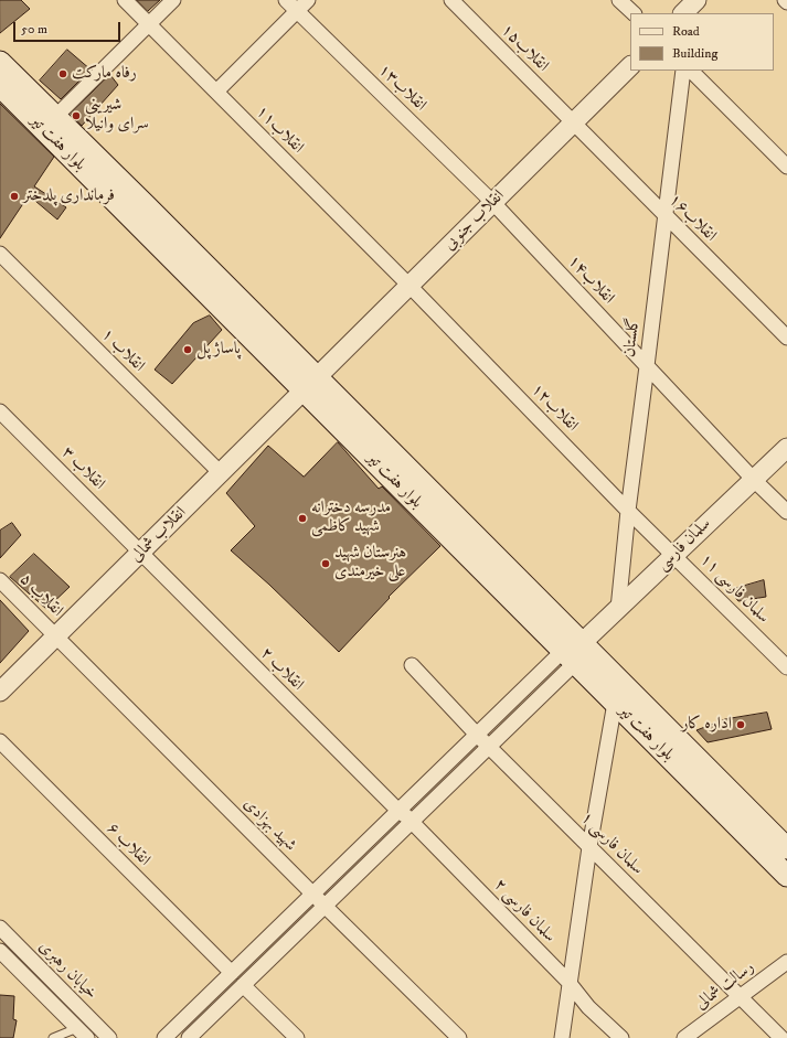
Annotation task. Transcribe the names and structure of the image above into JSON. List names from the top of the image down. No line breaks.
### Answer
{"streets":{"main road":["بلوار هفت تیر"],"street":["انقلاب۱۵","انقلاب۱۳","انقلاب۱۱","انقلاب۱۶","انقلاب جنوبی","انقلاب۱۴","گلستان","انقلاب ۱","انقلاب۱۲","انقلاب ۳","انقلاب شمالی","سلمان فارسی","سلمان فارسی ۱۱","انقلاب ۵","انقلاب ۲","شهید بهزادی","سلمان فارسی ۱","انقلاب ۶","سلمان فارسی ۲","خیابان رهبری","رسالت شمالی"]},"crossings":[["انقلاب۱۵","انقلاب۱۶"],["انقلاب۱۵","انقلاب جنوبی"],["انقلاب۱۳","انقلاب جنوبی"],["انقلاب۱۳","انقلاب۱۴"],["انقلاب۱۱","انقلاب جنوبی"],["انقلاب۱۱","انقلاب۱۲"],["بلوار هفت تیر","انقلاب جنوبی"],["بلوار هفت تیر","انقلاب شمالی"],["بلوار هفت تیر","سلمان فارسی"],["انقلاب۱۶","انقلاب جنوبی"],["انقلاب۱۶","گلستان"],["انقلاب جنوبی","انقلاب۱۴"],["انقلاب جنوبی","انقلاب۱۲"],["انقلاب جنوبی","انقلاب شمالی"],["انقلاب۱۴","گلستان"],["انقلاب۱۴","سلمان فارسی"],["گلستان","انقلاب۱۲"],["گلستان","سلمان فارسی"],["انقلاب ۱","انقلاب شمالی"],["انقلاب۱۲","سلمان فارسی"],["انقلاب۱۲","سلمان فارسی ۱۱"],["انقلاب ۳","انقلاب شمالی"],["انقلاب ۳","انقلاب ۲"],["انقلاب شمالی","انقلاب ۵"],["انقلاب شمالی","انقلاب ۲"],["انقلاب شمالی","شهید بهزادی"],["سلمان فارسی","سلمان فارسی ۱۱"],["انقلاب ۵","شهید بهزادی"],["انقلاب ۲","سلمان فارسی ۲"],["سلمان فارسی ۱","رسالت شمالی"]],"places":["رفاه مارکت","شیرینی سرای وانیلا","فرمانداری پلدختر","پاساژ پل","مدرسه دخترانه شهید کاظمی","هنرستان شهید علی خیرمندی","اداره کار"],"legend":["Road","Building"],"scale_bar":"50 m"}
